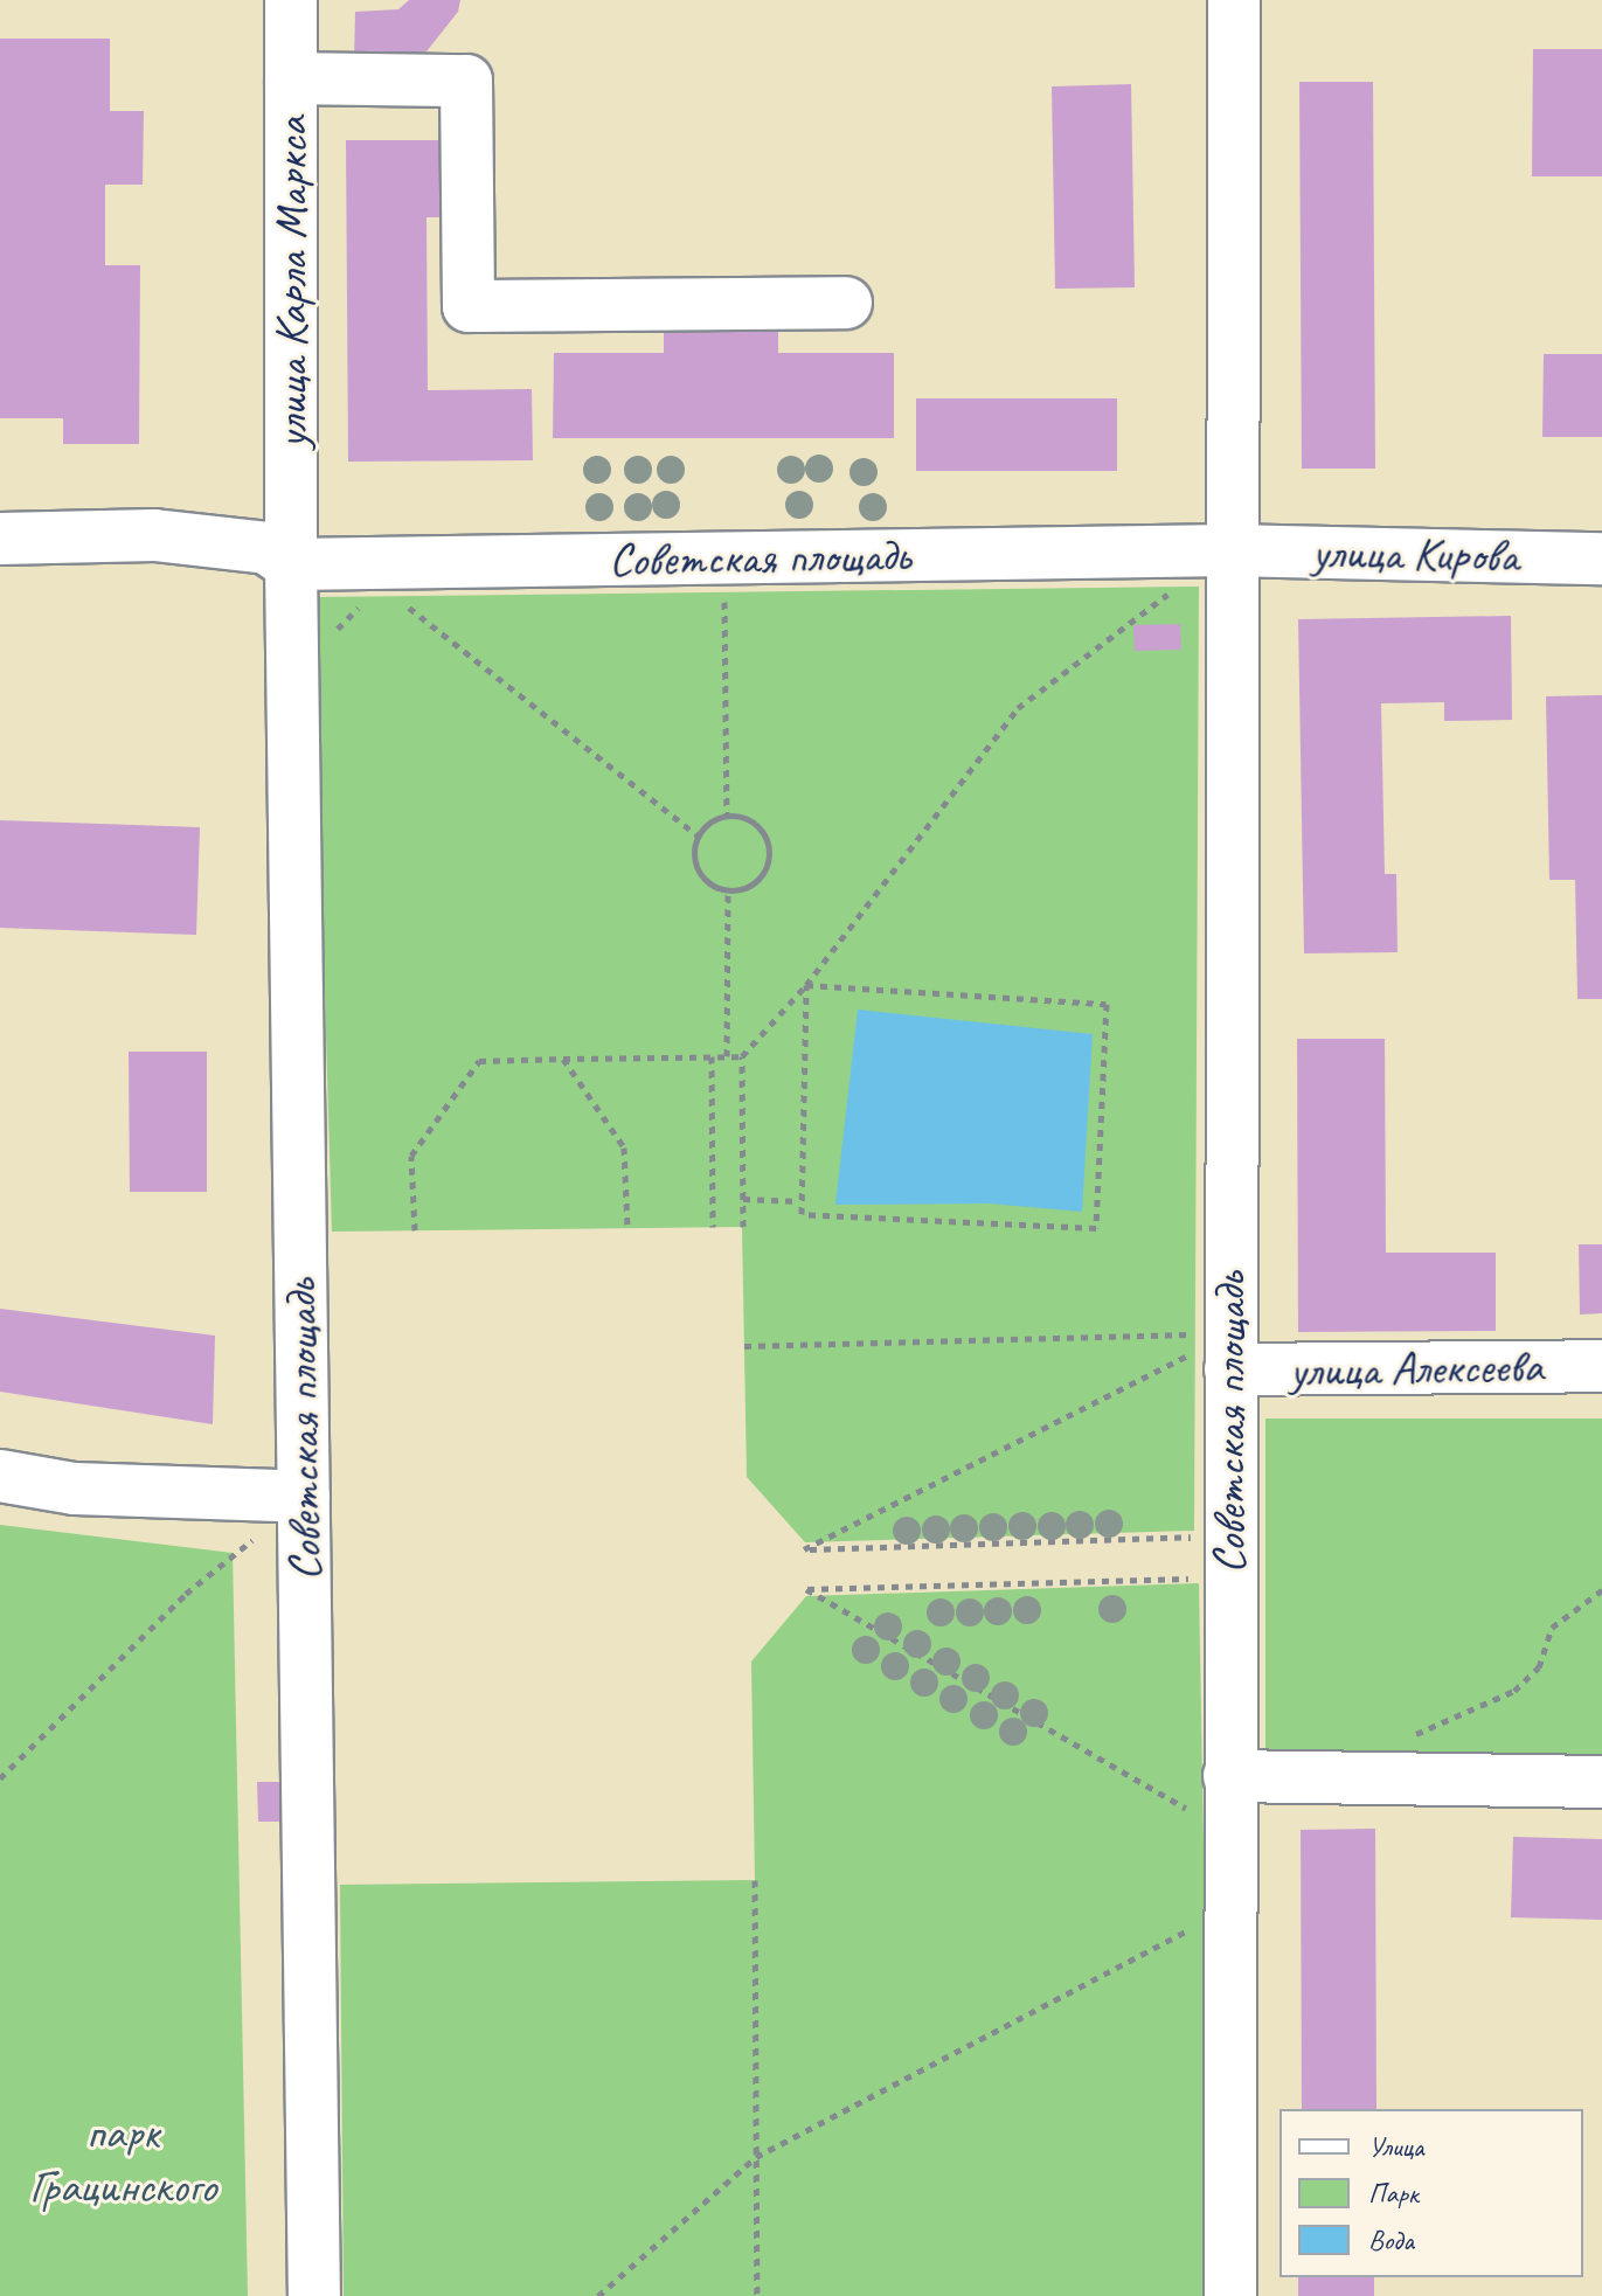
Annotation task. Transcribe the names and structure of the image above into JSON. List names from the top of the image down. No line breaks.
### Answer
{"streets":{"street":["улица Карла Маркса","улица Кирова","Советская площадь","улица Алексеева"]},"crossings":[["улица Карла Маркса","Советская площадь"],["улица Кирова","Советская площадь"],["Советская площадь","улица Алексеева"]],"parks":["парк Грацинского"],"legend":["Улица","Парк","Вода"]}
